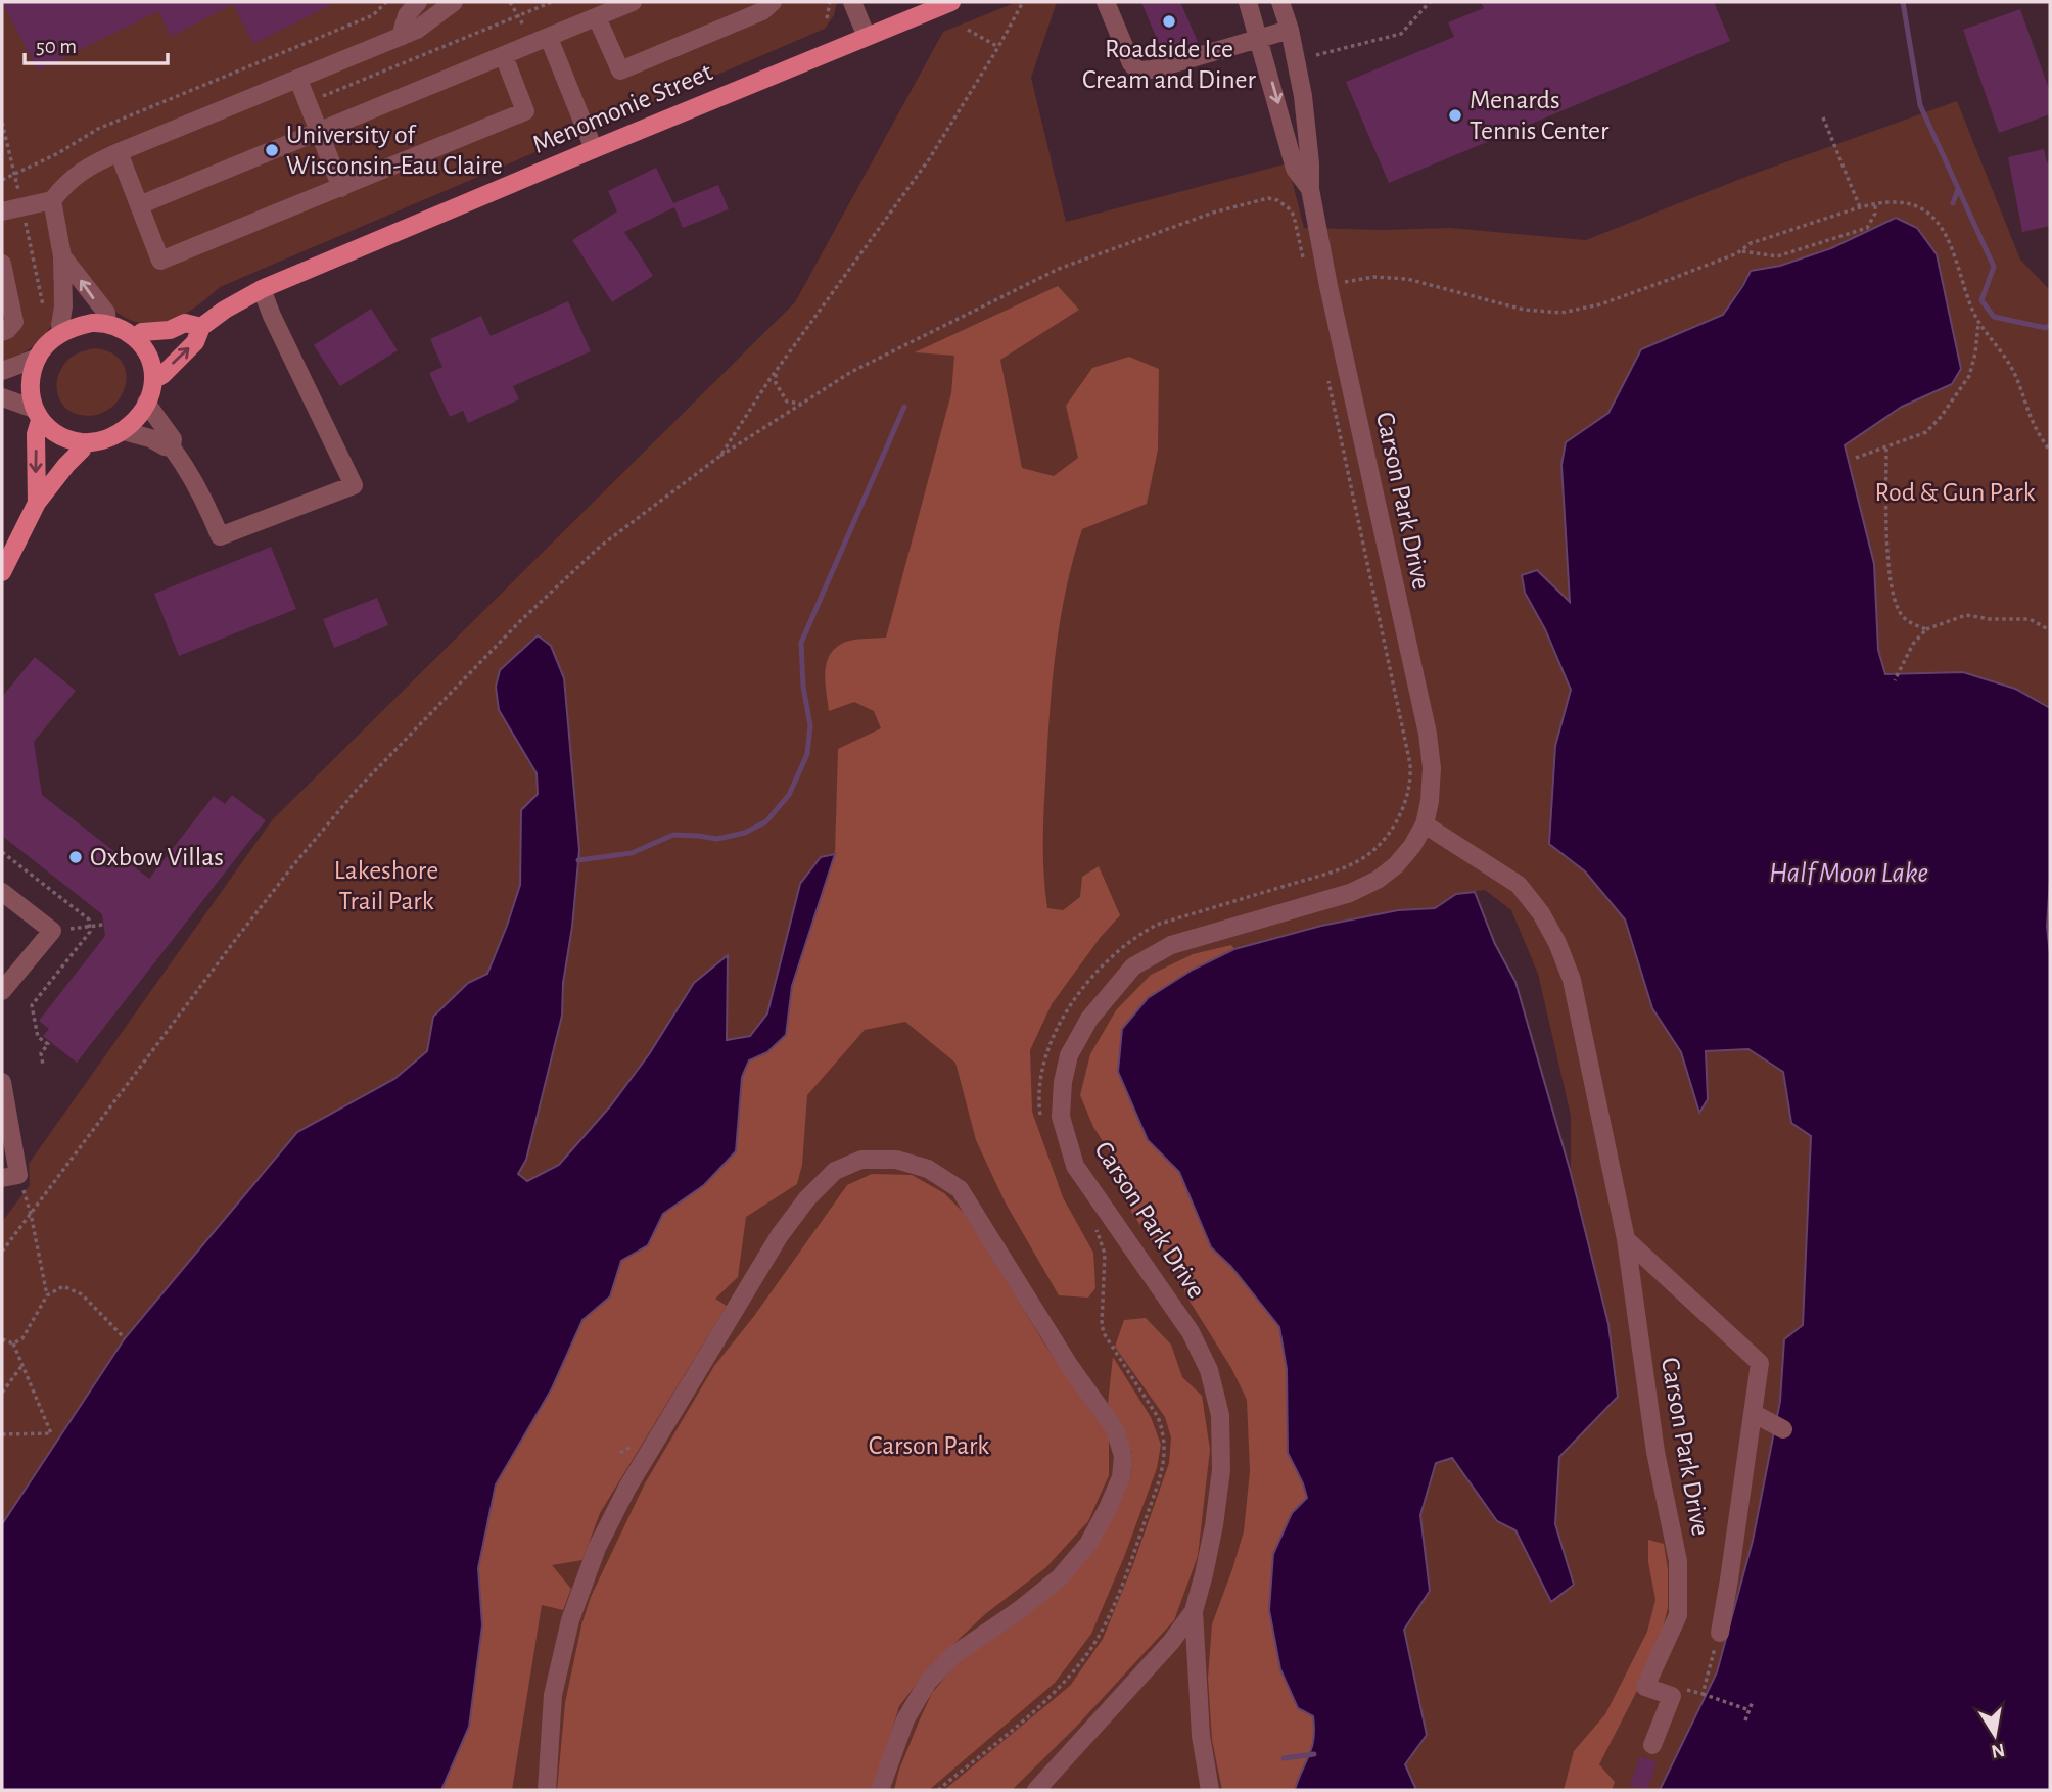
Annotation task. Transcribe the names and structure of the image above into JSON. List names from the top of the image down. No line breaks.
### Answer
{"streets":{"main road":["Menomonie Street"],"street":["Carson Park Drive"]},"water":["Half Moon Lake"],"parks":["Rod & Gun Park","Lakeshore Trail Park","Carson Park"],"places":["Roadside Ice Cream and Diner","Menards Tennis Center","University of Wisconsin-Eau Claire","Oxbow Villas"],"scale_bar":"50 m","north":"bottom"}
